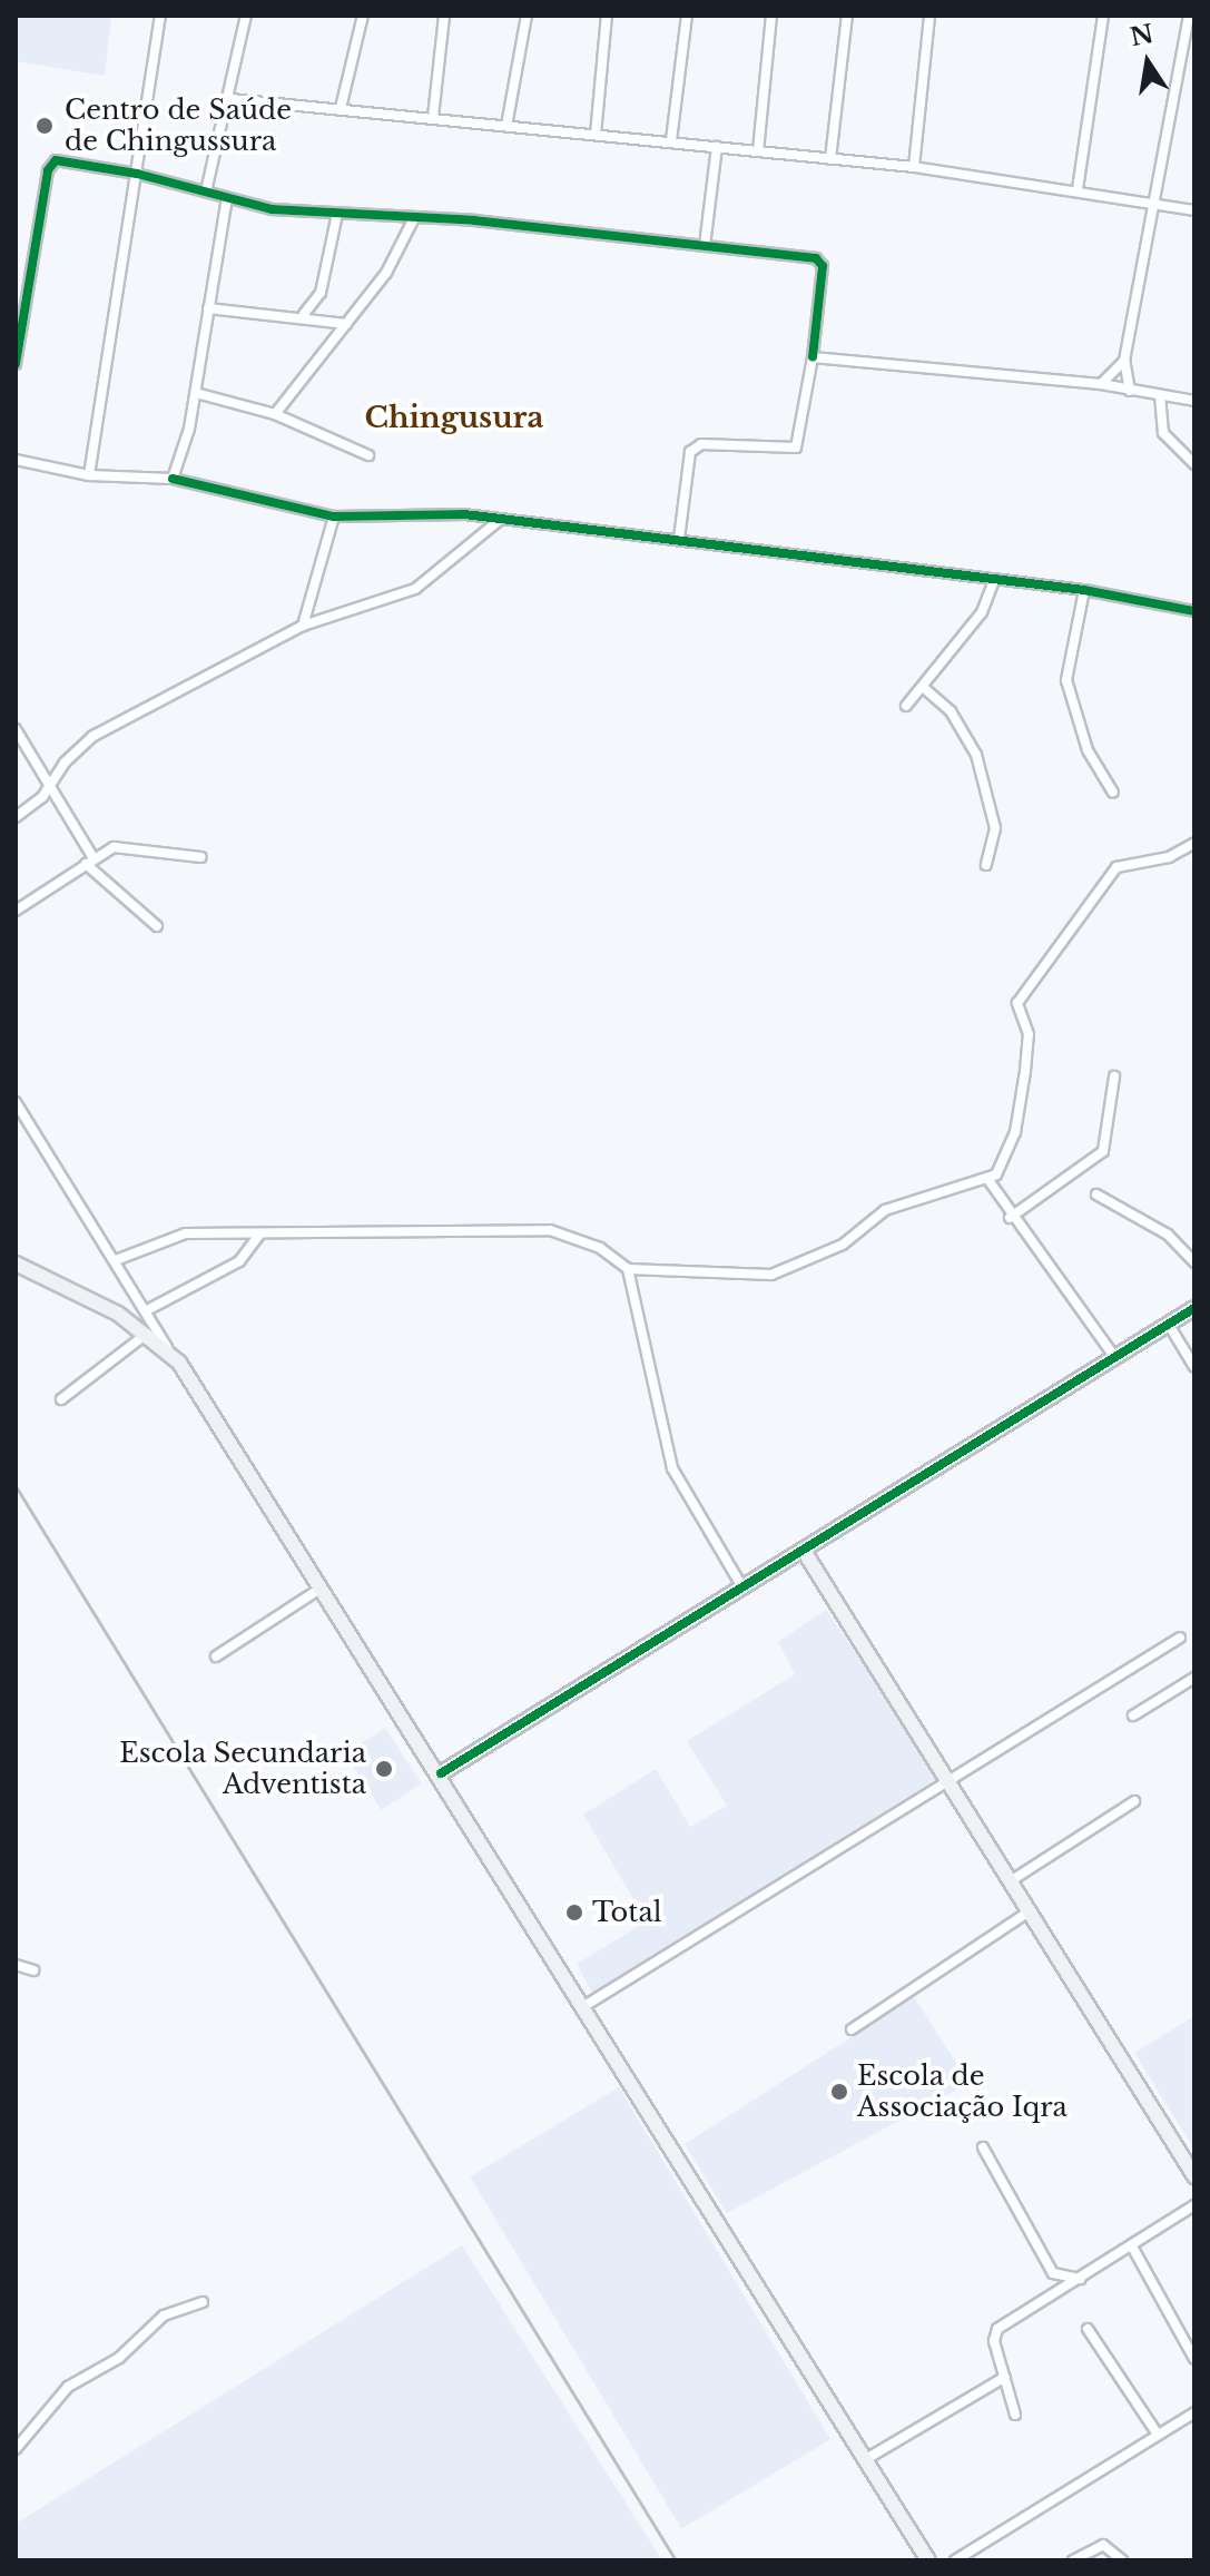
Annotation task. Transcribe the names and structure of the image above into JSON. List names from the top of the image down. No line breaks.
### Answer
{"districts":["Chingusura"],"places":["Centro de Saúde de Chingussura","Escola Secundaria Adventista","Total","Escola de Associação Iqra"],"north":"top"}
